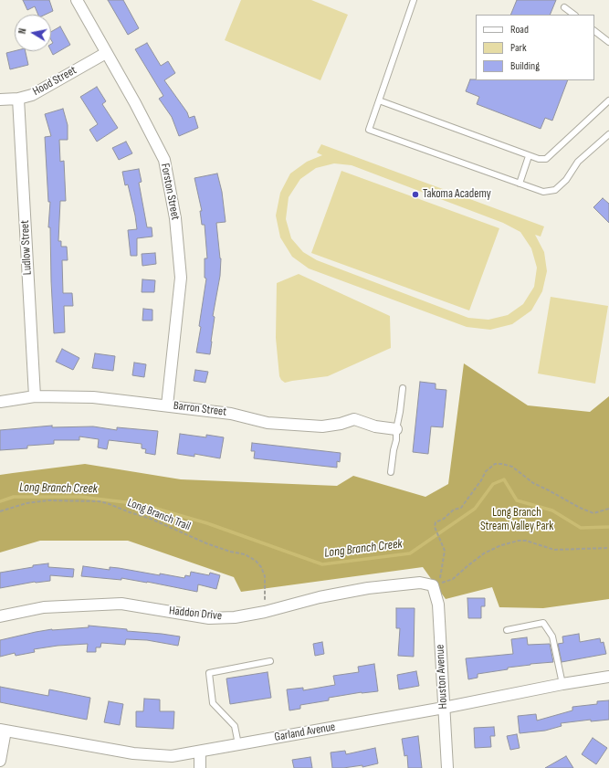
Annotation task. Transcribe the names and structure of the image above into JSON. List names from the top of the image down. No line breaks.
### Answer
{"streets":{"street":["Hood Street","Forston Street","Ludlow Street","Barron Street","Haddon Drive","Houston Avenue","Garland Avenue"],"path":["Long Branch Trail"]},"crossings":[["Hood Street","Forston Street"],["Hood Street","Ludlow Street"],["Forston Street","Barron Street"],["Ludlow Street","Barron Street"],["Long Branch Trail","Haddon Drive"],["Haddon Drive","Houston Avenue"],["Houston Avenue","Garland Avenue"]],"water":["Long Branch Creek"],"parks":["Long Branch Stream Valley Park"],"places":["Takoma Academy"],"legend":["Road","Park","Building"],"north":"left"}
